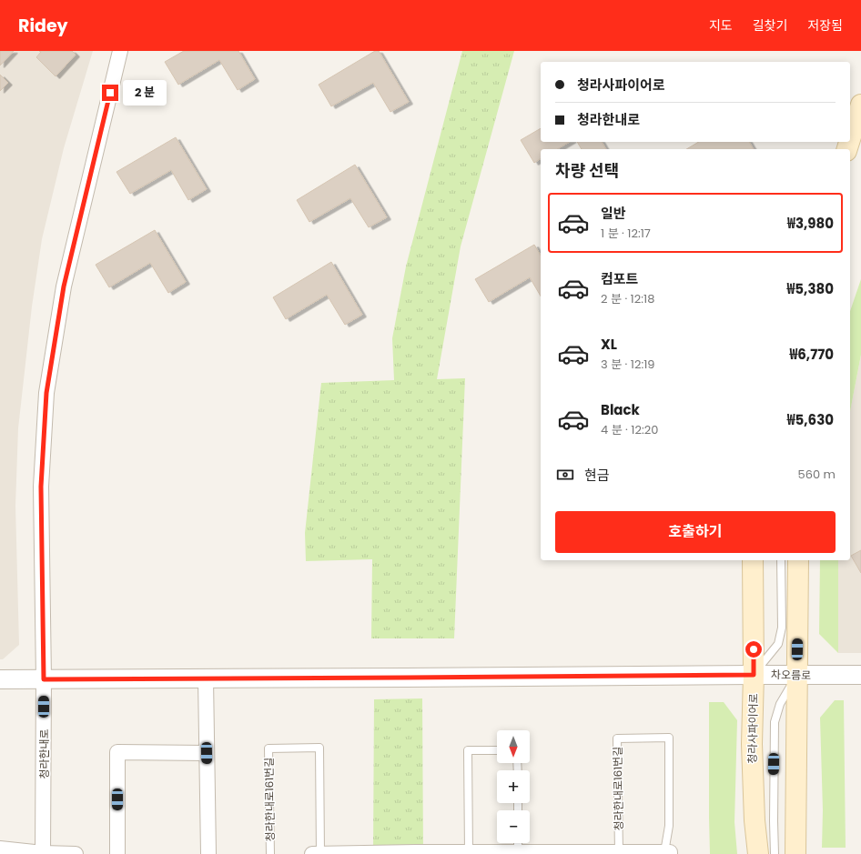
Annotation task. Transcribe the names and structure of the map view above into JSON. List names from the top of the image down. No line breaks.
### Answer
{"streets":{"main road":["청라사파이어로"],"street":["차오름로","청라한내로","청라한내로161번길"]},"crossings":[["차오름로","청라사파이어로"],["차오름로","청라한내로"]],"north":"bottom","page":{"header":"Ridey","nav":["지도","길찾기","저장됨"],"banner":["청라사파이어로","청라한내로"],"bubble":"2 분","heading":"차량 선택","list":[{"name":"일반","note":"1 분 · 12:17","value":"₩3,980"},{"name":"컴포트","note":"2 분 · 12:18","value":"₩5,380"},{"name":"XL","note":"3 분 · 12:19","value":"₩6,770"},{"name":"Black","note":"4 분 · 12:20","value":"₩5,630"}],"pay":["현금","560 m"],"buttons":"호출하기","map_buttons":["+","−"]}}
